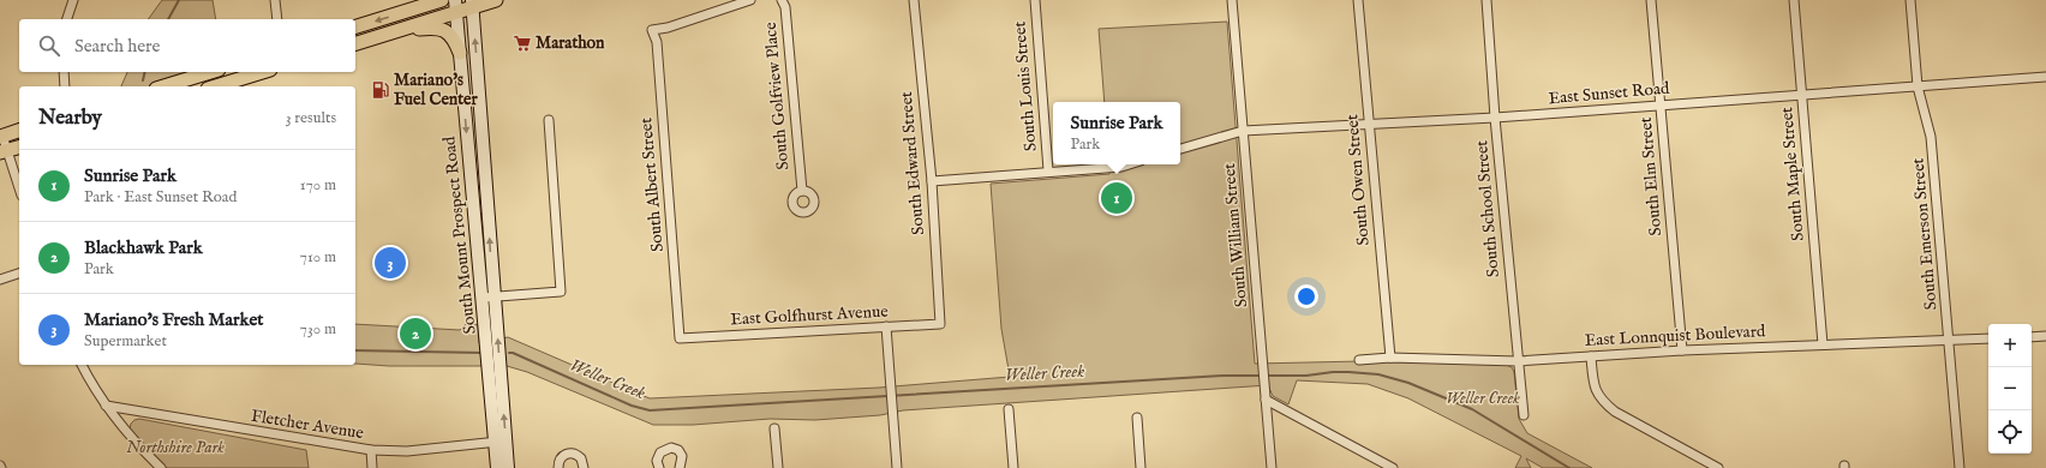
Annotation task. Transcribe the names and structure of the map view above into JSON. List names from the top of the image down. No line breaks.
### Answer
{"streets":{"main road":["South Mount Prospect Road"],"street":["South Louis Street","East Sunset Road","South Golfview Place","South Edward Street","South Maple Street","South Elm Street","South Owen Street","South Albert Street","South School Street","South Emerson Street","South William Street","East Golfhurst Avenue","East Lonnquist Boulevard","Fletcher Avenue"]},"crossings":[["East Sunset Road","South Maple Street"],["East Sunset Road","South Elm Street"],["East Sunset Road","South Owen Street"],["East Sunset Road","South School Street"],["East Sunset Road","South Emerson Street"],["East Sunset Road","South William Street"],["South Edward Street","East Golfhurst Avenue"],["South Maple Street","East Lonnquist Boulevard"],["South Elm Street","East Lonnquist Boulevard"],["South Owen Street","East Lonnquist Boulevard"],["South Albert Street","East Golfhurst Avenue"],["South School Street","East Lonnquist Boulevard"],["South Emerson Street","East Lonnquist Boulevard"],["South Mount Prospect Road","Fletcher Avenue"]],"water":["Weller Creek"],"parks":["Weller Creek","Northshire Park"],"places":{"supermarket":["Marathon"],"fuel station":["Mariano's Fuel Center"]},"page":{"search":"Search here","heading":["Nearby","3 results"],"popup":["Sunrise Park","Park"],"list":[{"mark":"1","name":"Sunrise Park","note":"Park · East Sunset Road","value":"170 m"},{"mark":"2","name":"Blackhawk Park","note":"Park","value":"710 m"},{"mark":"3","name":"Mariano's Fresh Market","note":"Supermarket","value":"730 m"}],"pins":["1","3","2"],"map_buttons":["+","−"]}}
